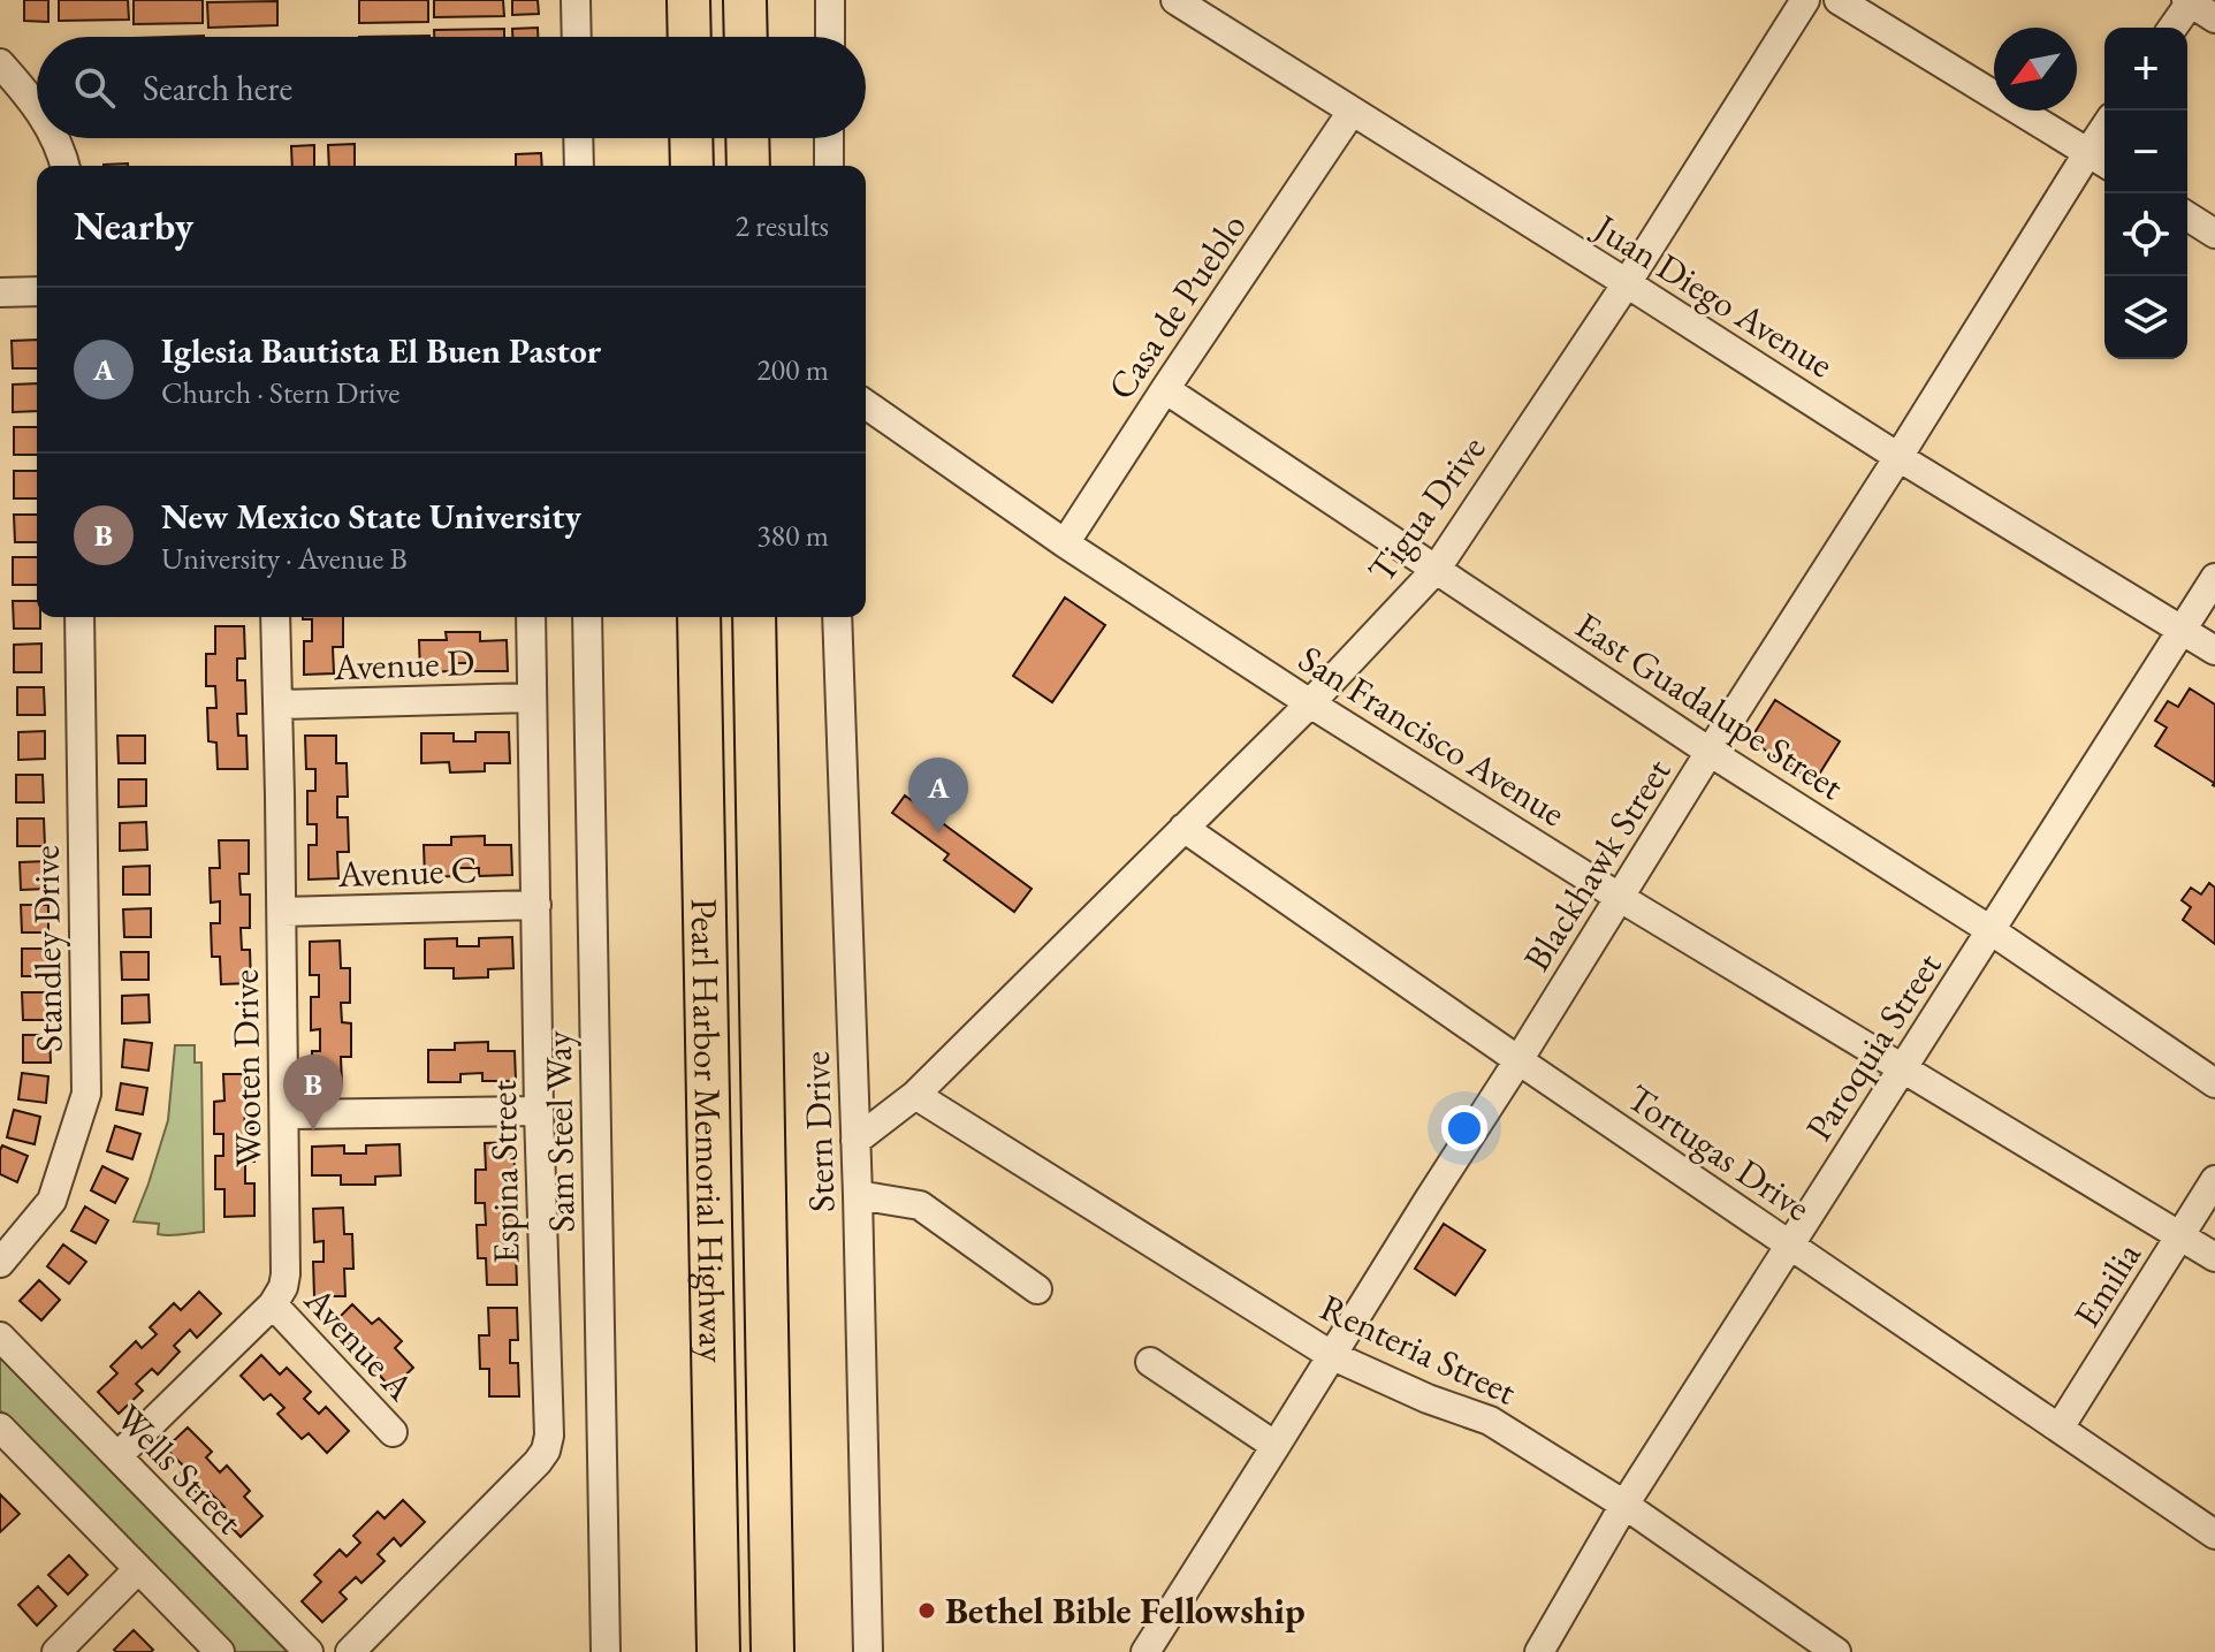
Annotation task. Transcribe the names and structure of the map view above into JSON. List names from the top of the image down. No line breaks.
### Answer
{"streets":{"highway":["Pearl Harbor Memorial Highway"],"street":["Juan Diego Avenue","Casa de Pueblo","Tigua Drive","Avenue D","East Guadalupe Street","San Francisco Avenue","Blackhawk Street","Avenue C","Standley Drive","Paroquia Street","Wooten Drive","Sam Steel Way","Stern Drive","Tortugas Drive","Espina Street","Emilia","Avenue A","Renteria Street","Wells Street"]},"crossings":[["Juan Diego Avenue","Casa de Pueblo"],["Juan Diego Avenue","Tigua Drive"],["Juan Diego Avenue","Blackhawk Street"],["Juan Diego Avenue","Paroquia Street"],["Casa de Pueblo","East Guadalupe Street"],["Casa de Pueblo","San Francisco Avenue"],["Tigua Drive","East Guadalupe Street"],["Tigua Drive","San Francisco Avenue"],["Tigua Drive","Stern Drive"],["Tigua Drive","Tortugas Drive"],["Tigua Drive","Renteria Street"],["Avenue D","Wooten Drive"],["Avenue D","Espina Street"],["East Guadalupe Street","Blackhawk Street"],["East Guadalupe Street","Paroquia Street"],["San Francisco Avenue","Blackhawk Street"],["San Francisco Avenue","Paroquia Street"],["San Francisco Avenue","Emilia"],["Blackhawk Street","Tortugas Drive"],["Blackhawk Street","Renteria Street"],["Avenue C","Wooten Drive"],["Avenue C","Espina Street"],["Paroquia Street","Tortugas Drive"],["Paroquia Street","Renteria Street"],["Wooten Drive","Avenue A"],["Wooten Drive","Wells Street"],["Tortugas Drive","Emilia"]],"places":["Bethel Bible Fellowship"],"north":"bottom left","page":{"map_buttons":["+","−"],"search":"Search here","heading":["Nearby","2 results"],"list":[{"mark":"A","name":"Iglesia Bautista El Buen Pastor","note":"Church · Stern Drive","value":"200 m"},{"mark":"B","name":"New Mexico State University","note":"University · Avenue B","value":"380 m"}],"pins":["A","B"]}}
